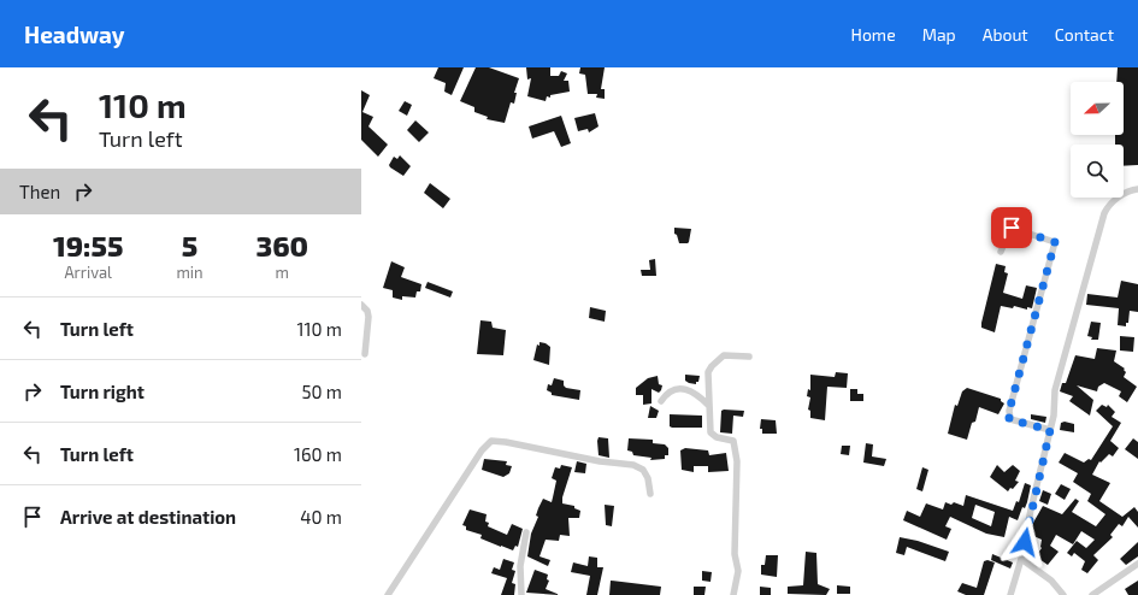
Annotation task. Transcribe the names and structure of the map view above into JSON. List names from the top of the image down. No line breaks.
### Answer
{"north":"left","page":{"header":"Headway","nav":["Home","Map","About","Contact"],"turn":["110 m","Turn left"],"then":"Then","eta":["19:55","Arrival","5","min","360","m"],"list":[{"name":"Turn left","value":"110 m"},{"name":"Turn right","value":"50 m"},{"name":"Turn left","value":"160 m"},{"name":"Arrive at destination","value":"40 m"}]}}
